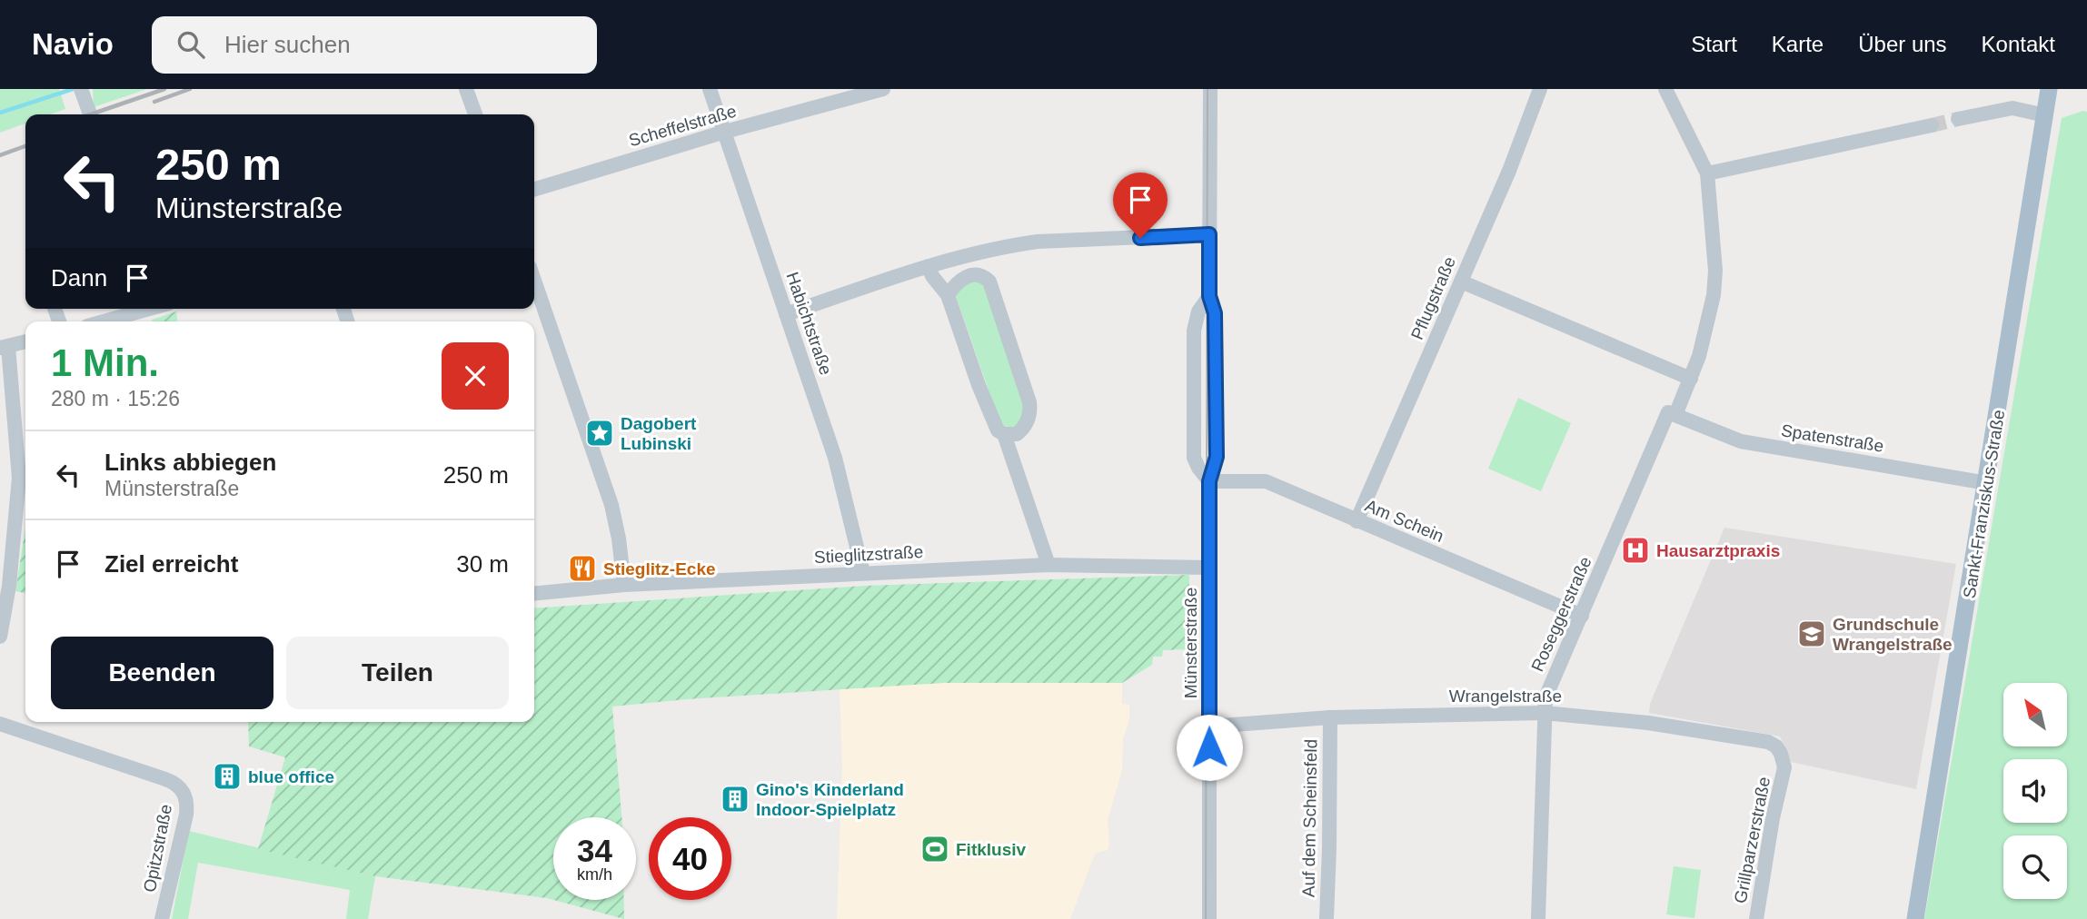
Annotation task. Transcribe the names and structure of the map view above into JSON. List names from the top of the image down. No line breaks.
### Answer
{"streets":{"main road":["Sankt-Franziskus-Straße"],"street":["Scheffelstraße","Pflugstraße","Habichtstraße","Spatenstraße","Am Schein","Stieglitzstraße","Roseggerstraße","Münsterstraße","Wrangelstraße","Auf dem Scheinsfeld","Grillparzerstraße","Opitzstraße"]},"crossings":[["Scheffelstraße","Habichtstraße"],["Pflugstraße","Am Schein"],["Habichtstraße","Stieglitzstraße"],["Spatenstraße","Sankt-Franziskus-Straße"],["Spatenstraße","Roseggerstraße"],["Am Schein","Roseggerstraße"],["Am Schein","Münsterstraße"],["Stieglitzstraße","Münsterstraße"],["Roseggerstraße","Wrangelstraße"],["Münsterstraße","Wrangelstraße"],["Wrangelstraße","Auf dem Scheinsfeld"],["Wrangelstraße","Grillparzerstraße"]],"places":{"place":["Dagobert Lubinski"],"hospital":["Hausarztpraxis"],"restaurant":["Stieglitz-Ecke"],"school or university":["Grundschule Wrangelstraße"],"building":["blue office","Gino's Kinderland Indoor-Spielplatz"],"sports":["Fitklusiv"]},"north":"top left","page":{"header":"Navio","search":"Hier suchen","nav":["Start","Karte","Über uns","Kontakt"],"turn":["250 m","Münsterstraße"],"then":"Dann","heading":["1 Min.","280 m · 15:26"],"list":[{"name":"Links abbiegen","note":"Münsterstraße","value":"250 m"},{"name":"Ziel erreicht","value":"30 m"}],"buttons":["Beenden","Teilen"],"speed":"34 km/h","limit":"40"}}
